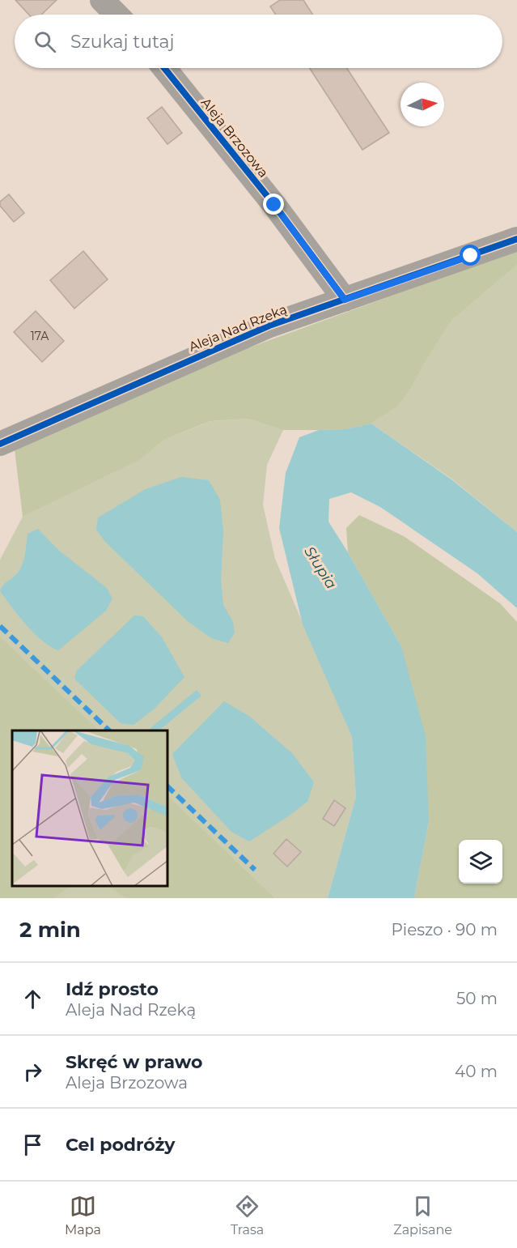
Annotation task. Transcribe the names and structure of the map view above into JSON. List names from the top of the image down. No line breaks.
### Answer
{"streets":{"street":["Aleja Brzozowa","Aleja Nad Rzeką"]},"crossings":[["Aleja Brzozowa","Aleja Nad Rzeką"]],"water":["Słupia"],"house_numbers":["17A"],"north":"right","page":{"search":"Szukaj tutaj","heading":["2 min","Pieszo · 90 m"],"list":[["Idź prosto","Aleja Nad Rzeką","50 m"],["Skręć w prawo","Aleja Brzozowa","40 m"],"Cel podróży"],"nav":["Mapa","Trasa","Zapisane"]}}
